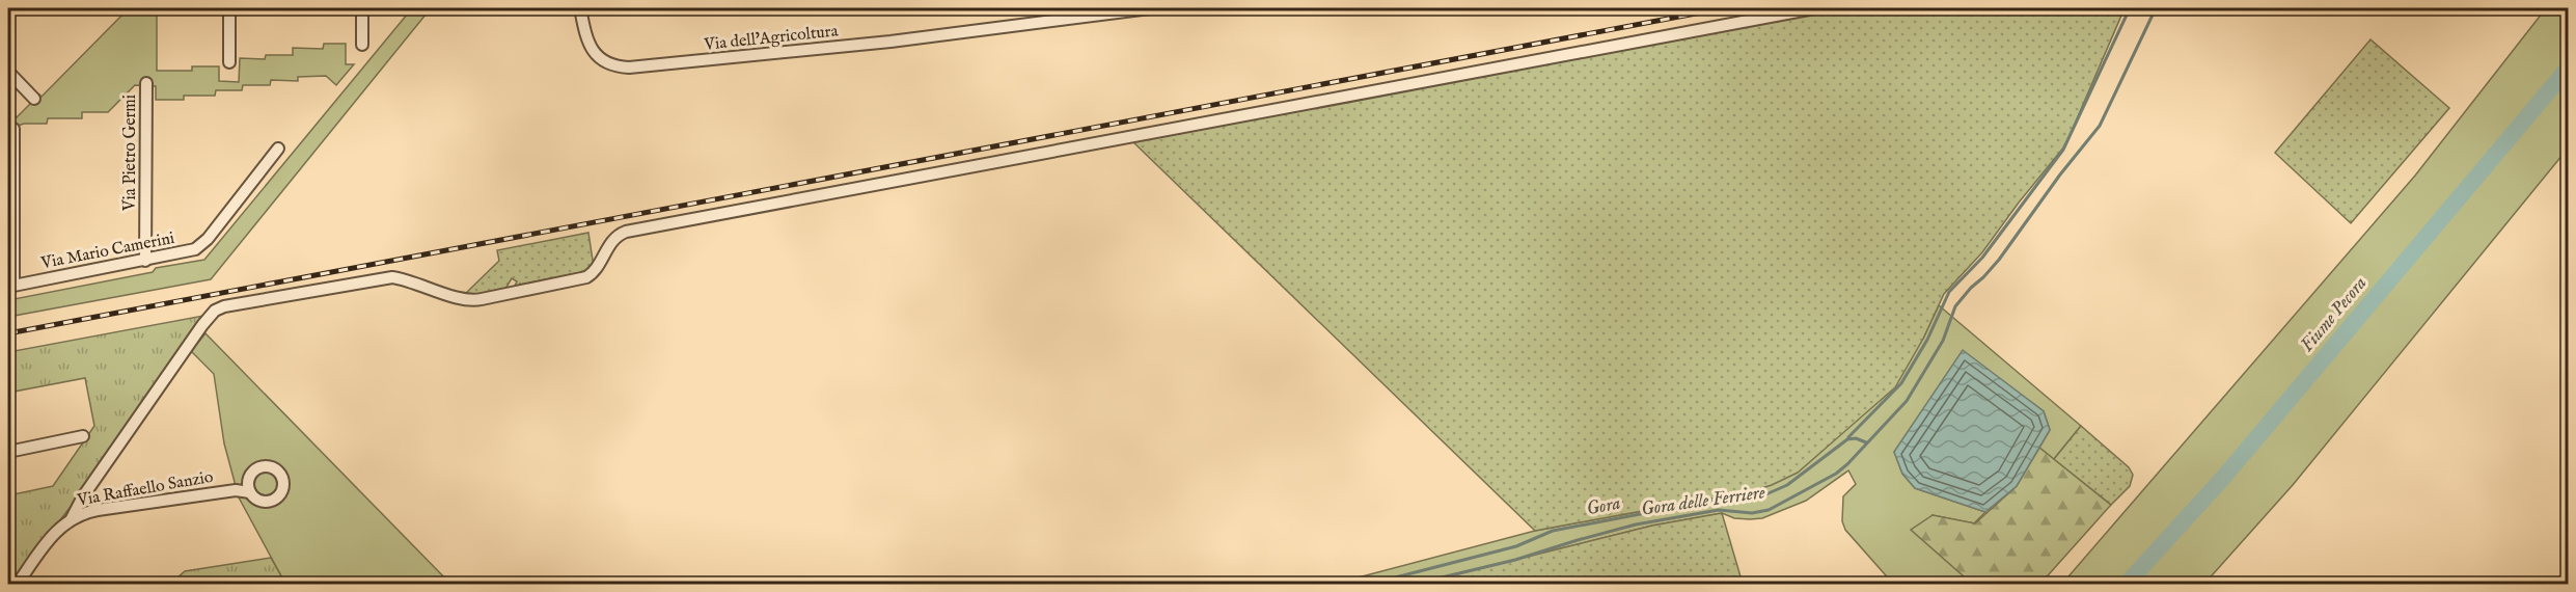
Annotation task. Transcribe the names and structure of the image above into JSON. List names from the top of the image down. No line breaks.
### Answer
{"streets":{"street":["Via dell'Agricoltura","Via Pietro Germi","Via Mario Camerini","Via Raffaello Sanzio"]},"crossings":[["Via Pietro Germi","Via Mario Camerini"]],"water":["Fiume Pecora","Gora delle Ferriere","Gora"]}
